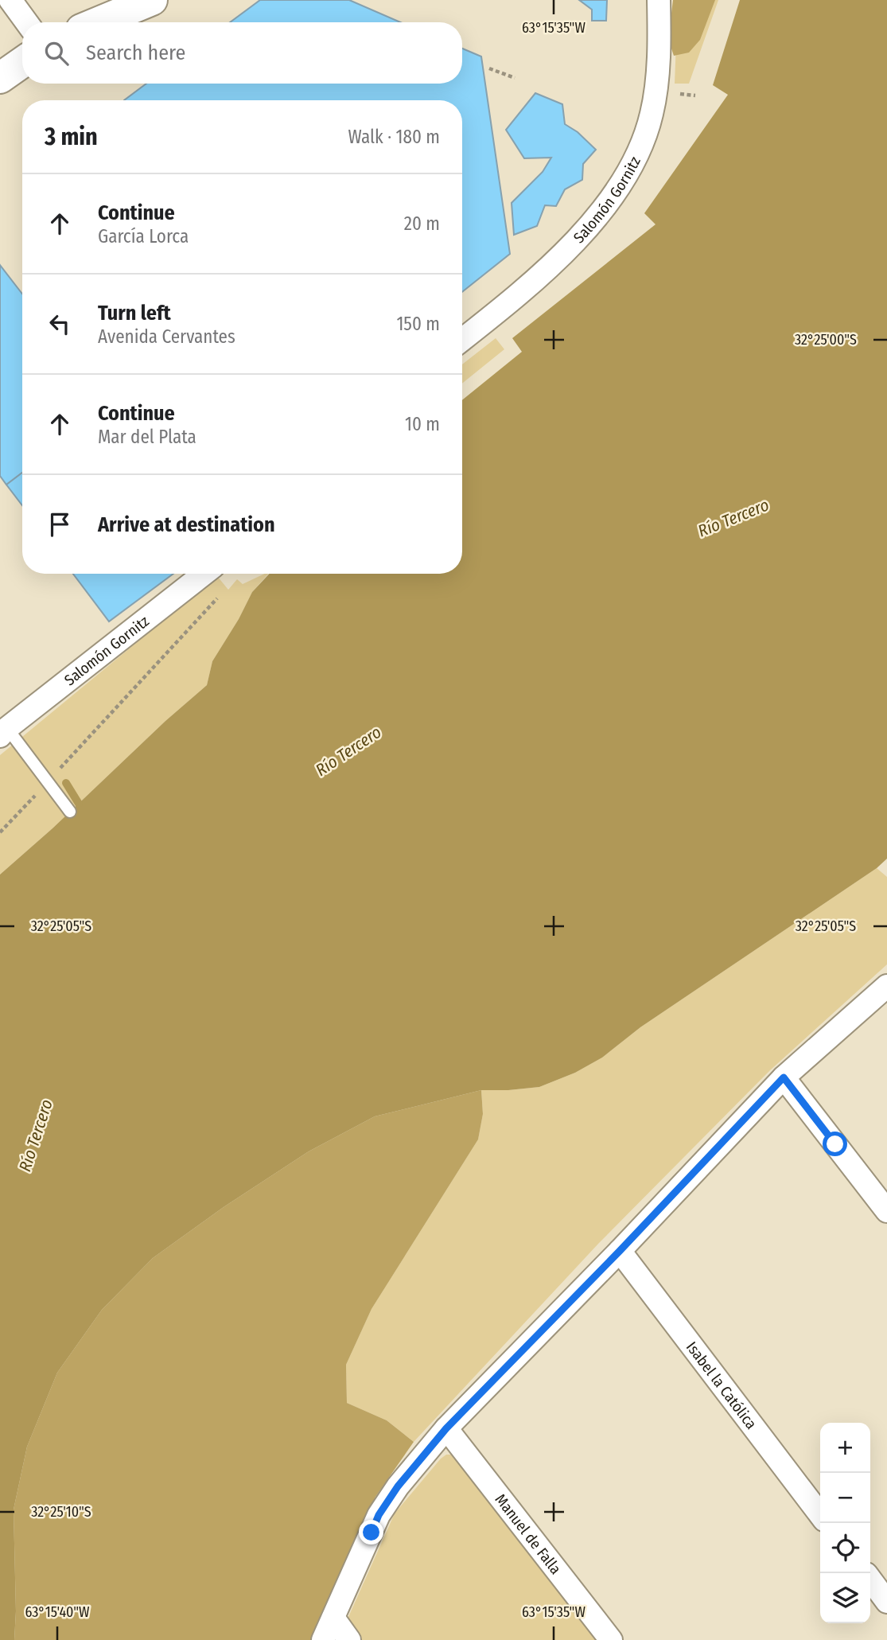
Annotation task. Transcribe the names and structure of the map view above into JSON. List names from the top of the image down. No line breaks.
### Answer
{"streets":{"street":["Salomón Gornitz","Isabel la Católica","Manuel de Falla"]},"water":["Río Tercero"],"page":{"search":"Search here","heading":["3 min","Walk · 180 m"],"list":[["Continue","García Lorca","20 m"],["Turn left","Avenida Cervantes","150 m"],["Continue","Mar del Plata","10 m"],"Arrive at destination"],"map_buttons":["+","−"]},"coordinates":["63°15'35\"W","32°25'00\"S","32°25'05\"S","32°25'10\"S","63°15'40\"W"]}
